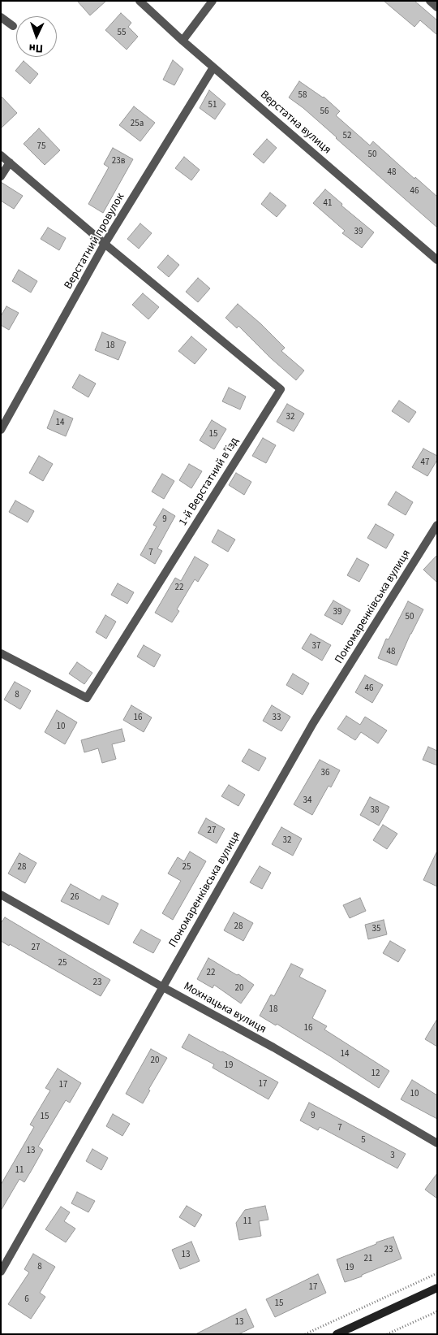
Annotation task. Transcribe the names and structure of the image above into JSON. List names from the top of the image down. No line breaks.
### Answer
{"streets":{"street":["Верстатна вулиця","Верстатний провулок","1-й Верстатний в’їзд","Пономаренківська вулиця","Мохнацька вулиця"]},"crossings":[["Верстатна вулиця","Верстатний провулок"],["Верстатний провулок","1-й Верстатний в’їзд"],["Пономаренківська вулиця","Мохнацька вулиця"]],"house_numbers":["55","58","51","56","25а","52","75","50","23в","48","46","41","39","18","32","14","15","47","9","7","22","39","50","37","48","46","8","16","33","10","36","34","38","27","32","28","25","26","28","35","27","25","22","23","20","18","16","14","20","19","12","17","17","10","9","15","7","5","13","3","11","11","23","13","21","8","19","17","6","15","13"],"north":"bottom"}
